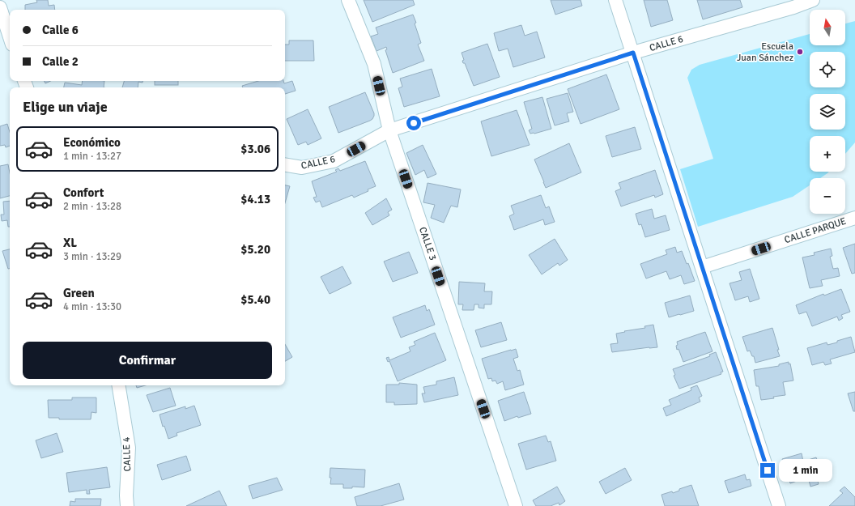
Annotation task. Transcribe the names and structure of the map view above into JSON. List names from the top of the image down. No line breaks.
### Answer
{"streets":{"street":["CALLE 6","CALLE PARQUE","CALLE 3","CALLE 4"]},"crossings":[["CALLE 6","CALLE 3"]],"places":["Escuela Juan Sánchez"],"north":"top","page":{"map_buttons":["+","−"],"banner":["Calle 6","Calle 2"],"heading":"Elige un viaje","list":[{"name":"Económico","note":"1 min · 13:27","value":"$3.06"},{"name":"Confort","note":"2 min · 13:28","value":"$4.13"},{"name":"XL","note":"3 min · 13:29","value":"$5.20"},{"name":"Green","note":"4 min · 13:30","value":"$5.40"}],"buttons":"Confirmar","bubble":"1 min"}}
